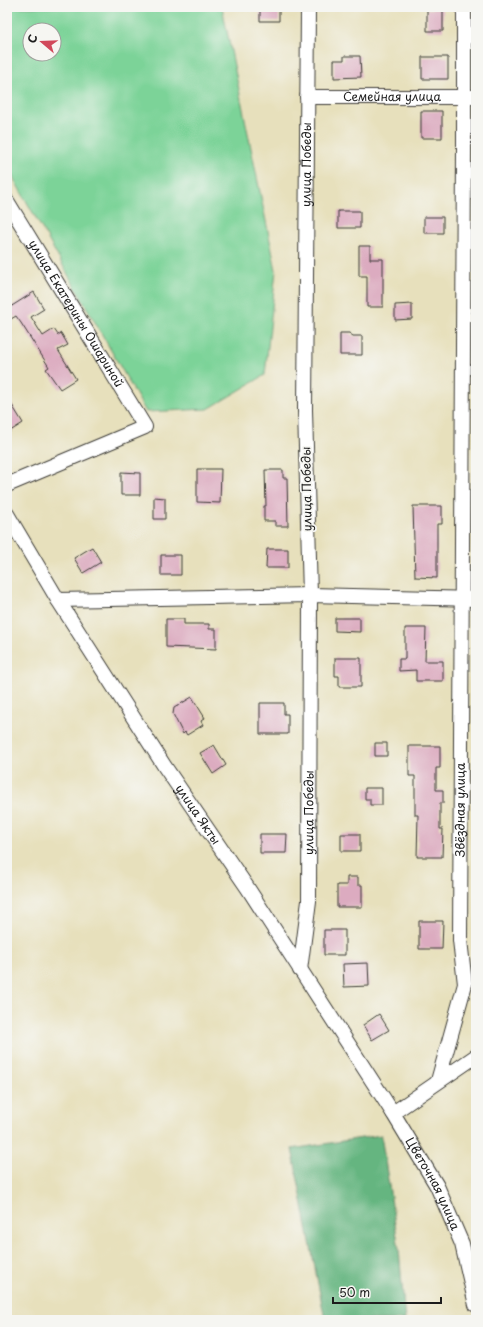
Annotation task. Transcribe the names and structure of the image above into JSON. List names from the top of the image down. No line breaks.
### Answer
{"streets":{"street":["Семейная улица","улица Победы","улица Екатерины Ошариной","Звёздная улица","улица Якты","Цветочная улица"]},"crossings":[["Семейная улица","улица Победы"],["Семейная улица","Звёздная улица"],["улица Победы","улица Якты"],["улица Якты","Цветочная улица"]],"scale_bar":"50 m","north":"left"}
